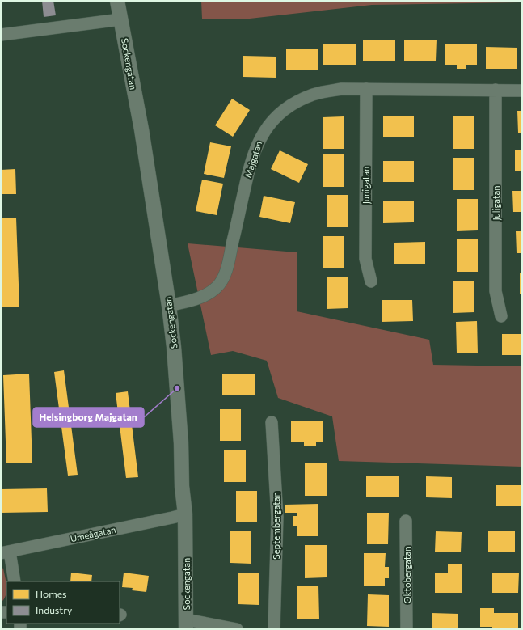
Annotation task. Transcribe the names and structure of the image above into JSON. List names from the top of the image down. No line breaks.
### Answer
{"streets":{"street":["Sockengatan","Majgatan","Junigatan","Juligatan","Septembergatan","Umeågatan","Oktobergatan"]},"crossings":[["Sockengatan","Majgatan"],["Sockengatan","Umeågatan"],["Majgatan","Junigatan"],["Majgatan","Juligatan"]],"places":["Helsingborg Majgatan"],"legend":["Homes","Industry"]}
